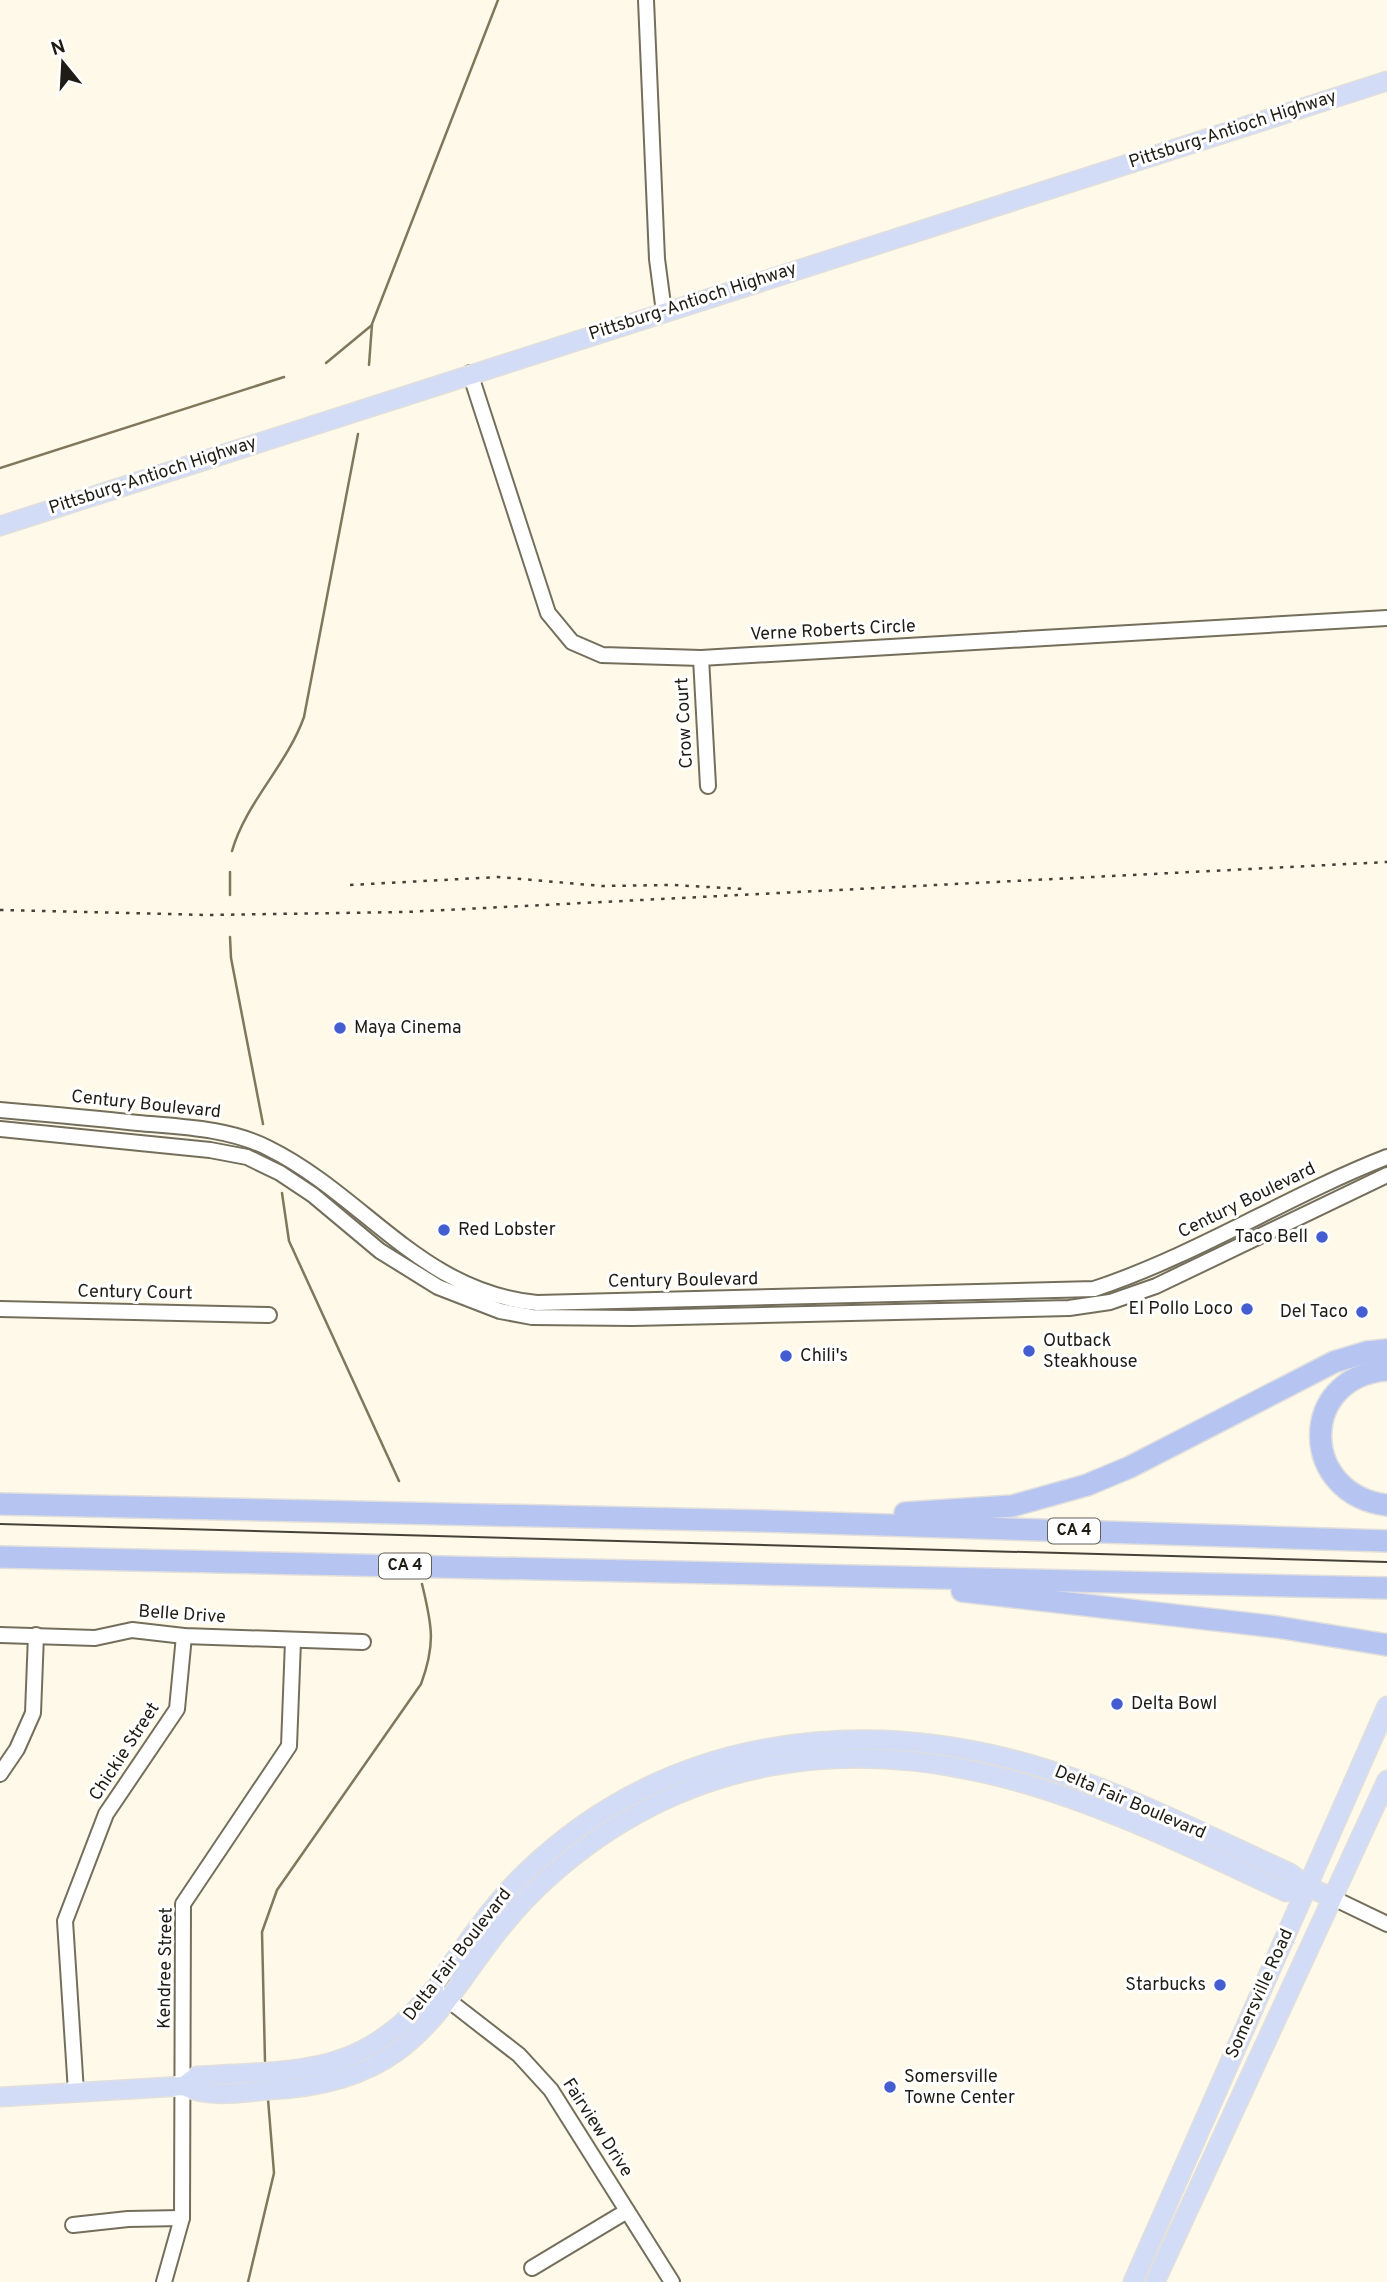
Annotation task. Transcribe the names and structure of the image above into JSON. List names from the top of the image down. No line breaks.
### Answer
{"streets":{"highway":["CA 4"],"main road":["Pittsburg-Antioch Highway","Delta Fair Boulevard","Somersville Road"],"street":["Verne Roberts Circle","Crow Court","Century Boulevard","Century Court","Belle Drive","Chickie Street","Kendree Street","Fairview Drive"]},"crossings":[["Pittsburg-Antioch Highway","Verne Roberts Circle"],["Verne Roberts Circle","Crow Court"],["Belle Drive","Chickie Street"],["Belle Drive","Kendree Street"],["Chickie Street","Delta Fair Boulevard"],["Delta Fair Boulevard","Kendree Street"],["Delta Fair Boulevard","Somersville Road"],["Delta Fair Boulevard","Fairview Drive"]],"places":["Maya Cinema","Red Lobster","Taco Bell","El Pollo Loco","Del Taco","Outback Steakhouse","Chili's","Delta Bowl","Starbucks","Somersville Towne Center"],"north":"top"}
